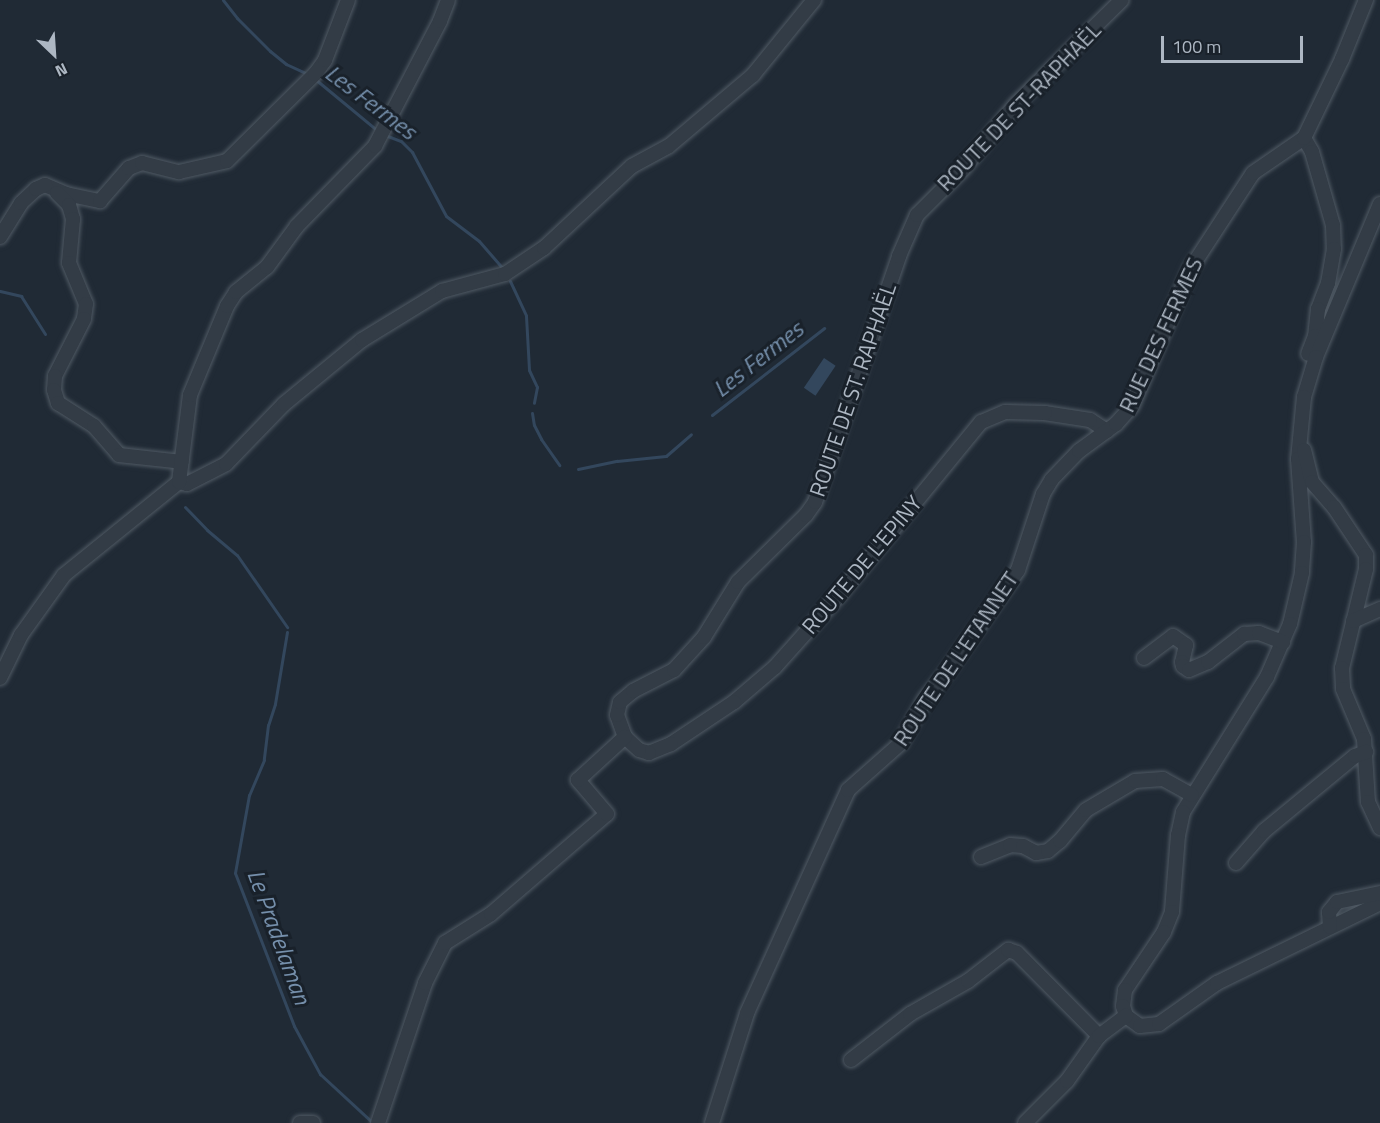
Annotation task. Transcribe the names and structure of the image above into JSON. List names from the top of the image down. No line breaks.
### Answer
{"streets":{"street":["ROUTE DE ST-RAPHAËL","RUE DES FERMES","ROUTE DE ST. RAPHAËL","ROUTE DE L'EPINY","ROUTE DE L'ETANNET"]},"crossings":[["ROUTE DE ST-RAPHAËL","ROUTE DE ST. RAPHAËL"],["RUE DES FERMES","ROUTE DE L'EPINY"],["RUE DES FERMES","ROUTE DE L'ETANNET"],["ROUTE DE ST. RAPHAËL","ROUTE DE L'EPINY"],["ROUTE DE L'EPINY","ROUTE DE L'ETANNET"]],"water":["Les Fermes","Le Pradelaman"],"scale_bar":"100 m","north":"bottom right"}
